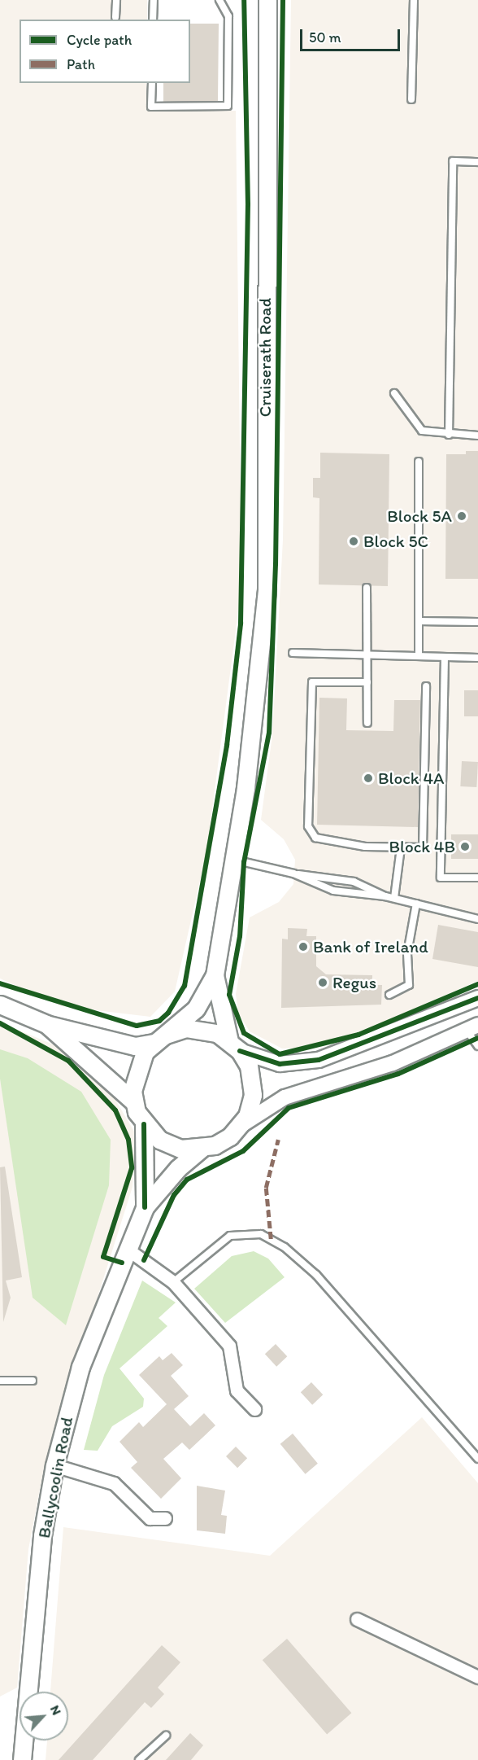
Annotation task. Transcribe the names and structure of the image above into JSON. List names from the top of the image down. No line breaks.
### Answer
{"streets":{"main road":["Cruiserath Road","Ballycoolin Road"]},"crossings":[["Cruiserath Road","Ballycoolin Road"]],"places":["Block 5A","Block 5C","Block 4A","Block 4B","Bank of Ireland","Regus"],"legend":["Cycle path","Path"],"scale_bar":"50 m","north":"top right"}
